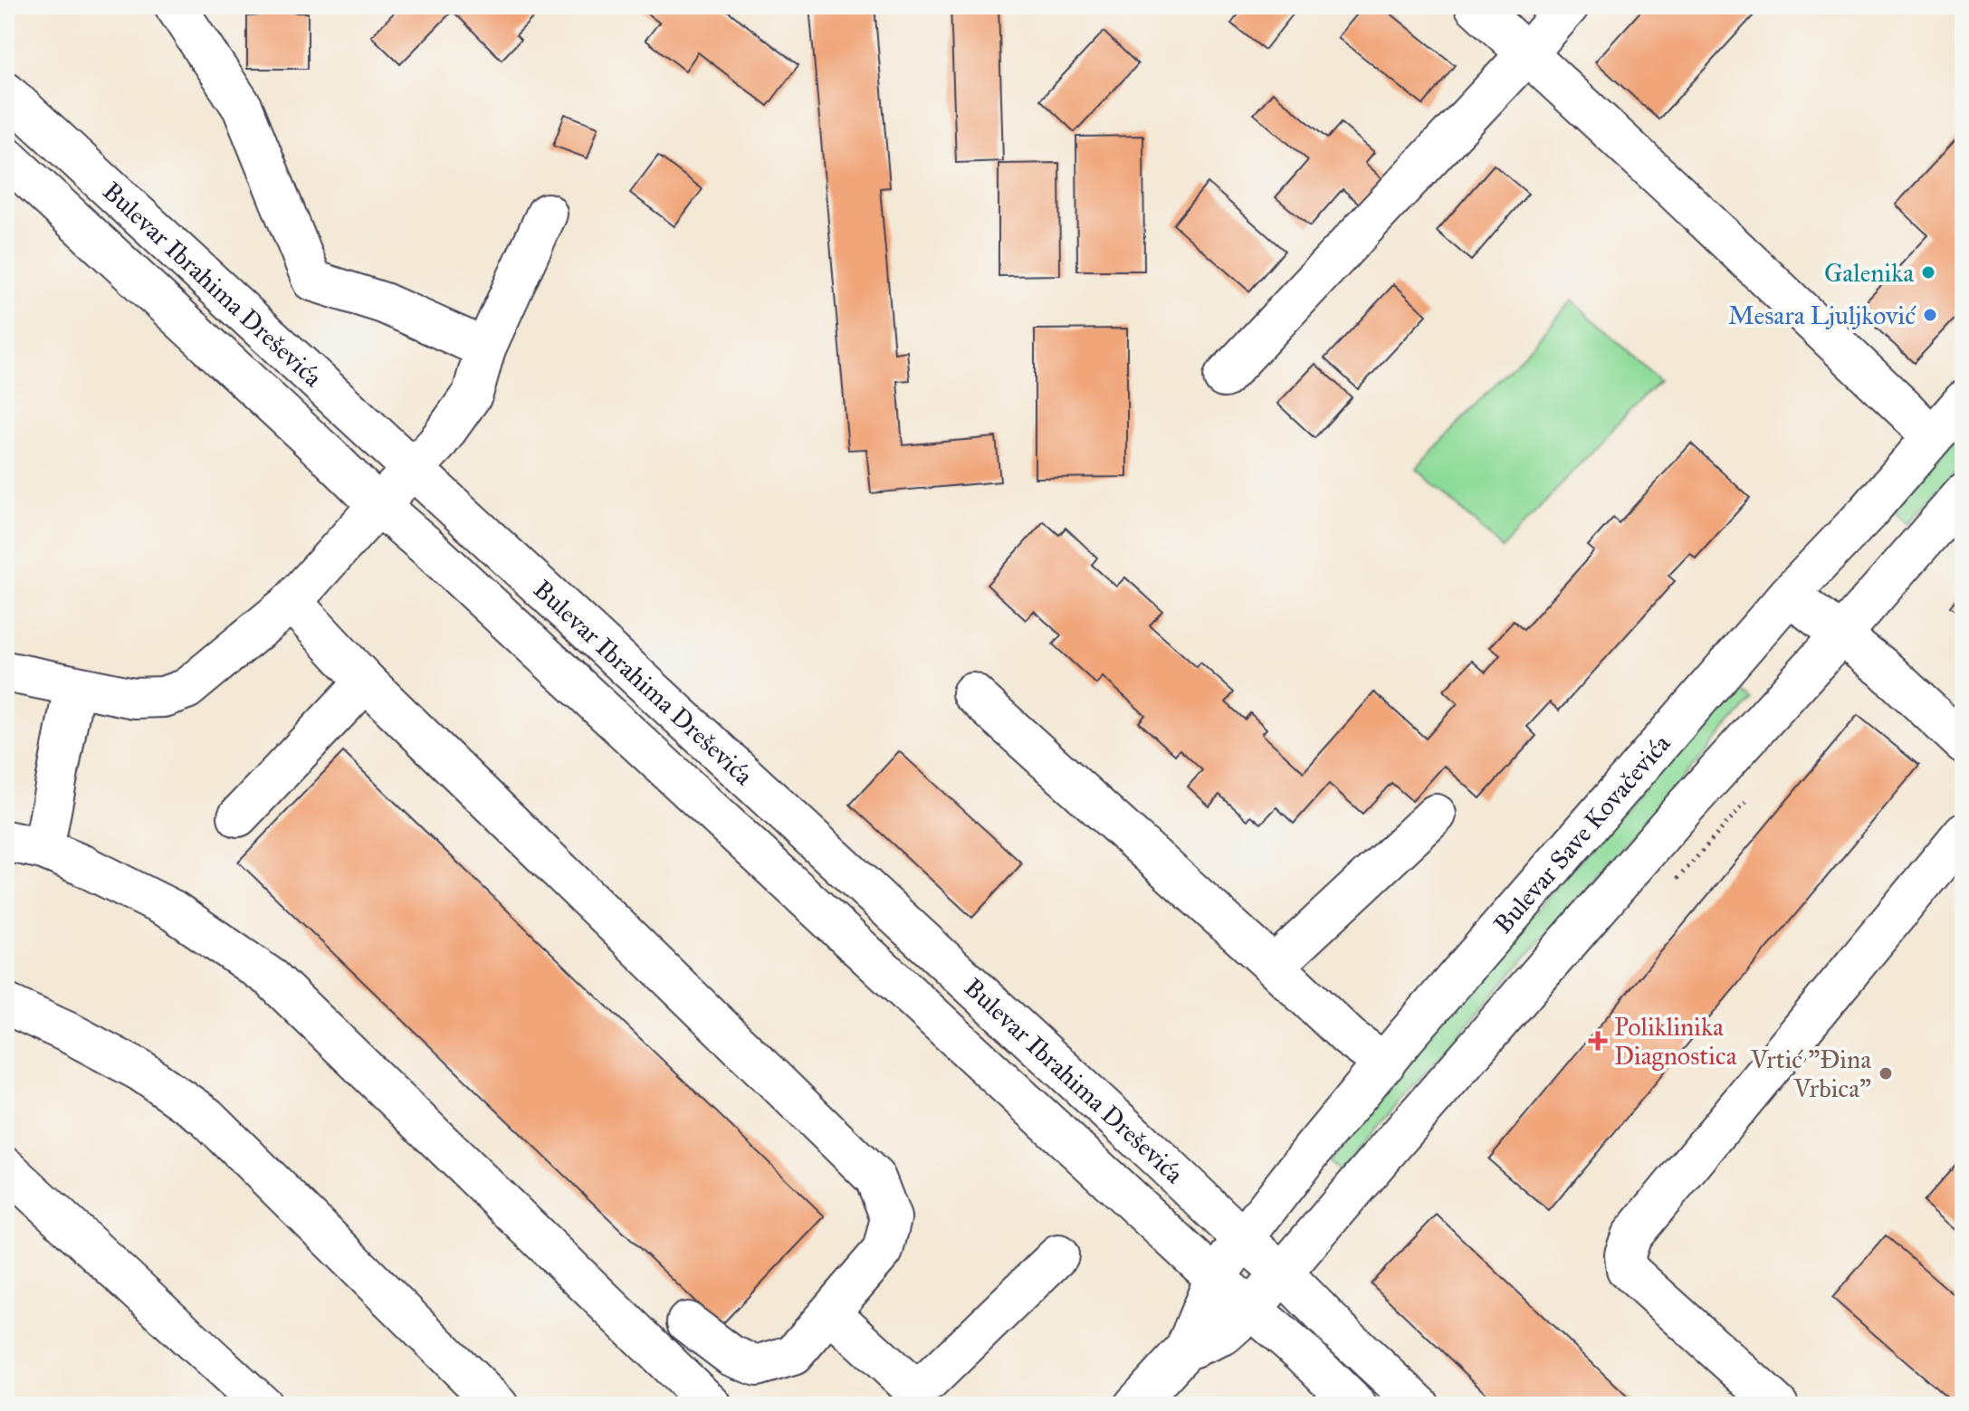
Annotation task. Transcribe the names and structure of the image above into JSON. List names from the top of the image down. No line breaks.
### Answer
{"streets":{"street":["Bulevar Ibrahima Dreševića","Bulevar Save Kovačevića"]},"crossings":[["Bulevar Ibrahima Dreševića","Bulevar Save Kovačevića"]],"places":{"other":["Galenika","Mesara Ljuljković","Vrtić \"Đina Vrbica\""],"health":["Poliklinika Diagnostica"]}}
